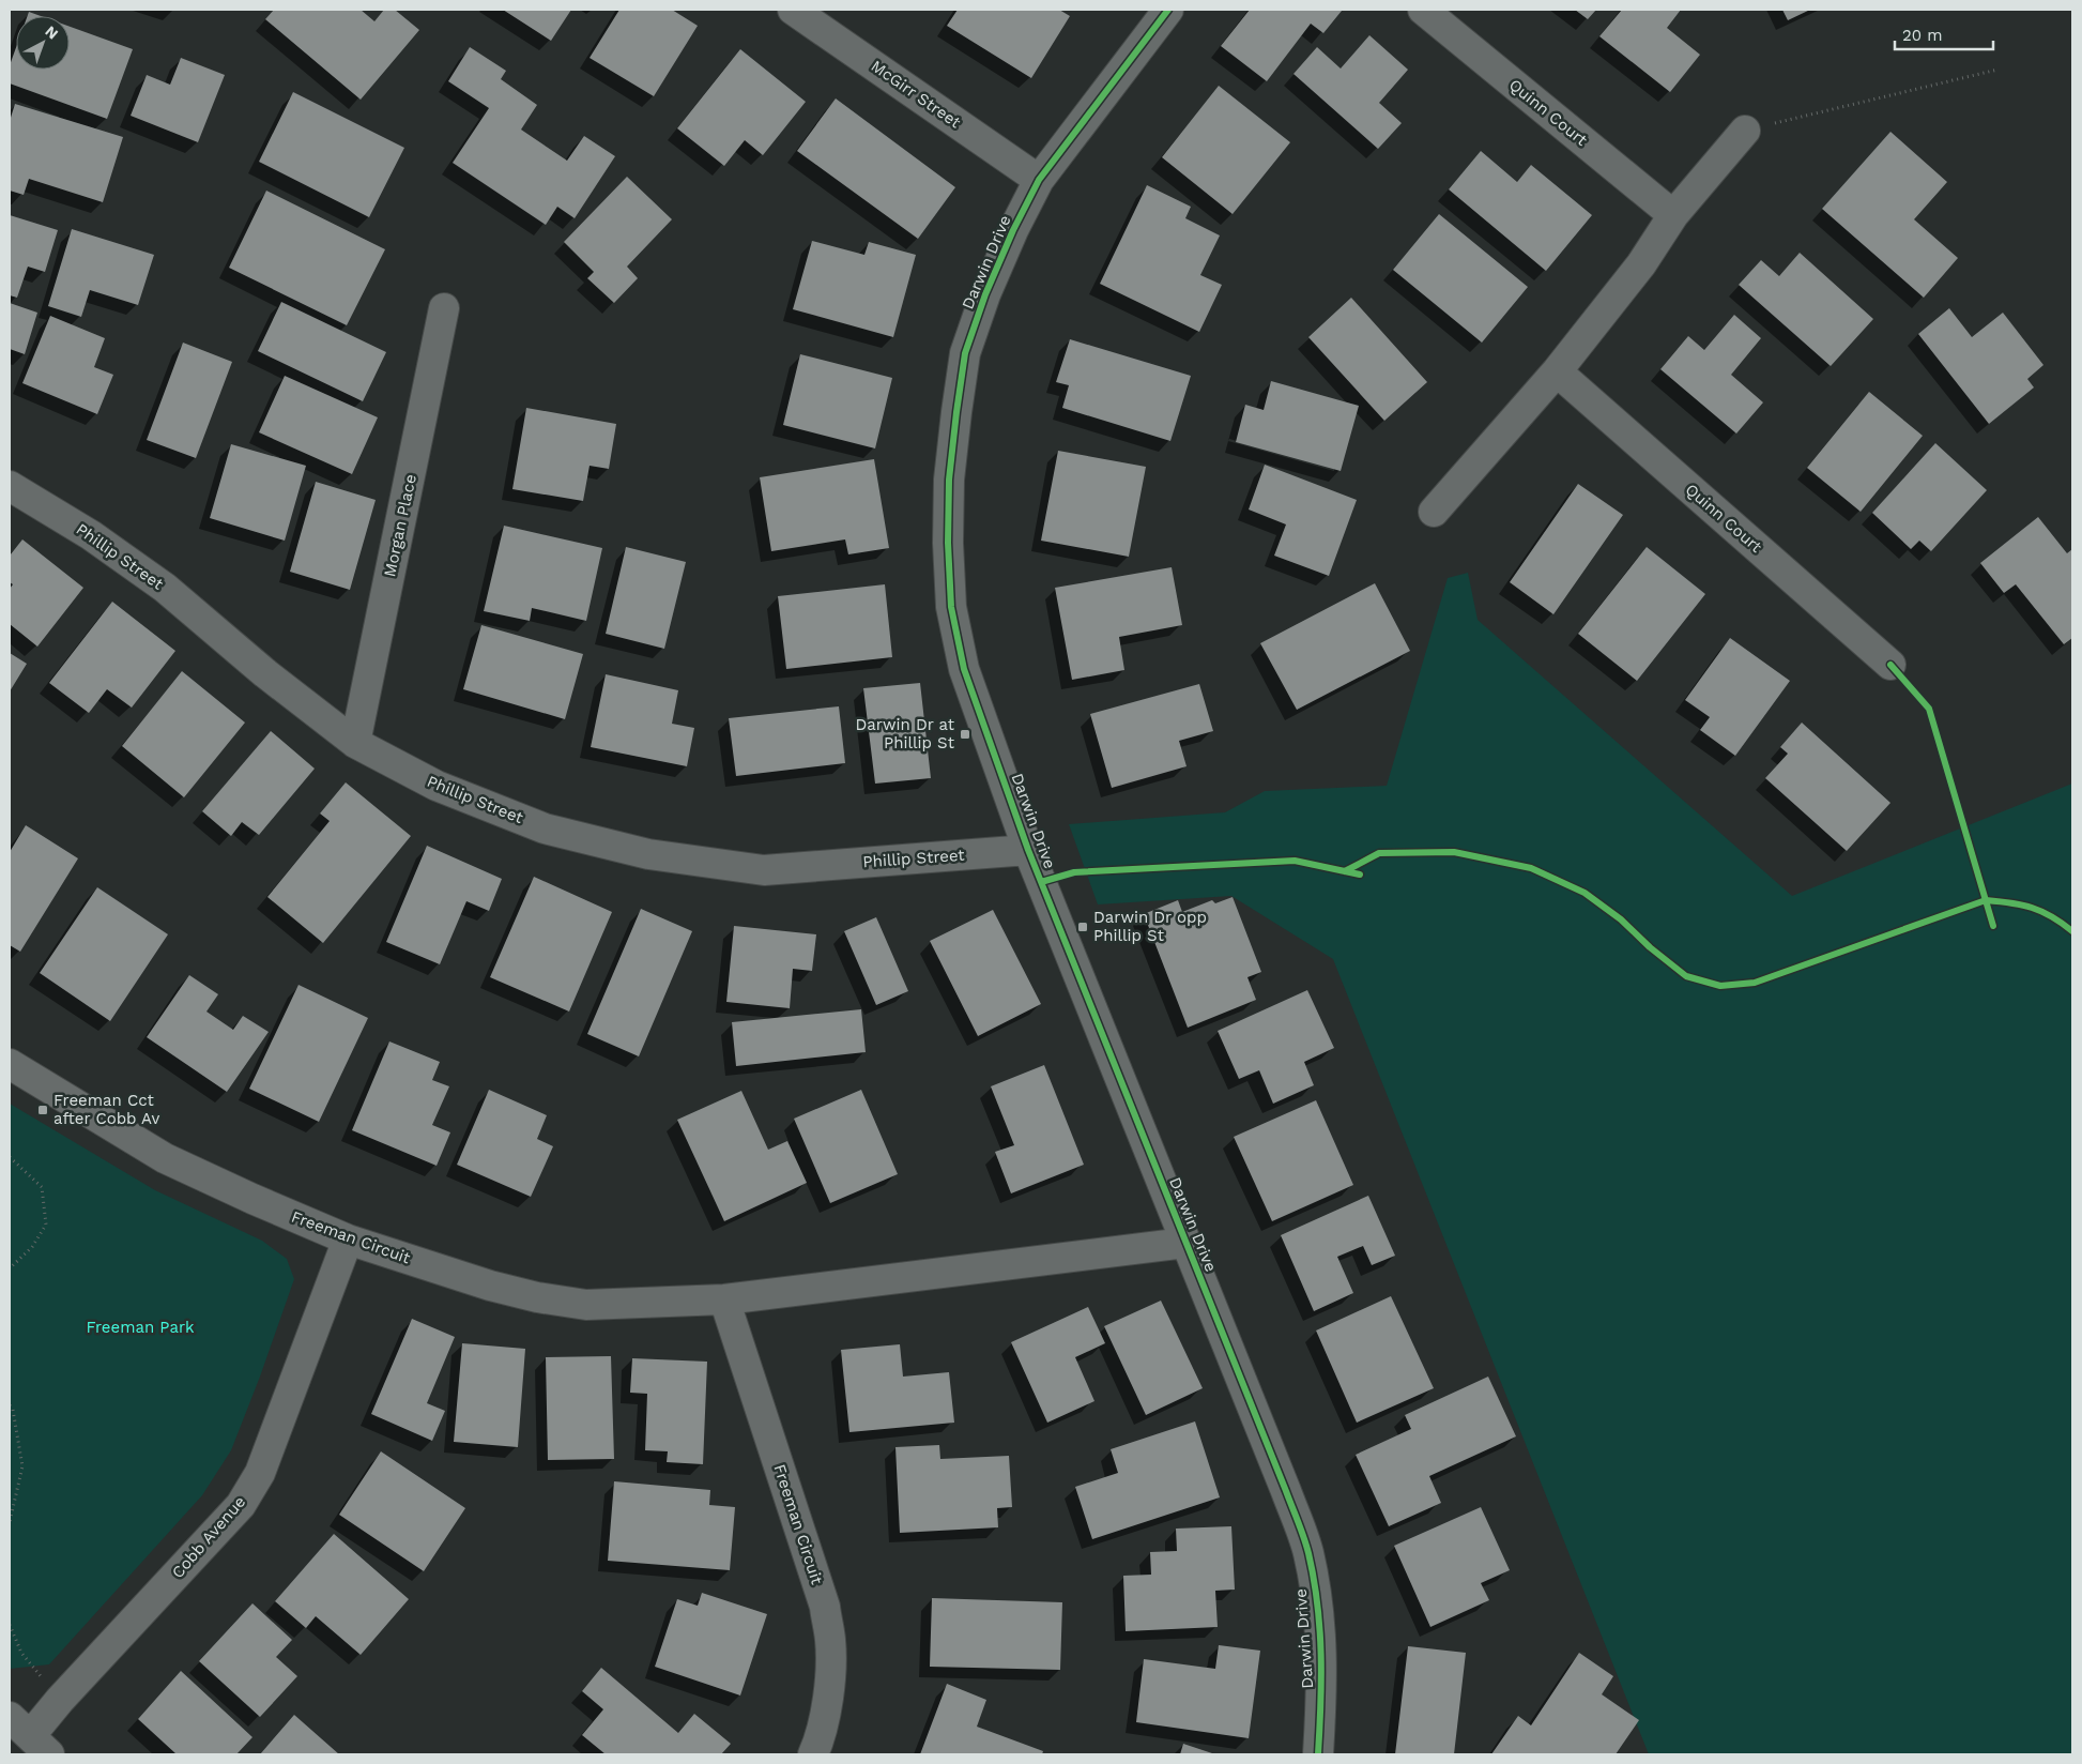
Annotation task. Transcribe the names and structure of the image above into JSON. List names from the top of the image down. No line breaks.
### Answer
{"streets":{"street":["McGirr Street","Quinn Court","Darwin Drive","Morgan Place","Phillip Street","Freeman Circuit","Cobb Avenue"]},"crossings":[["McGirr Street","Darwin Drive"],["Darwin Drive","Phillip Street"],["Darwin Drive","Freeman Circuit"],["Morgan Place","Phillip Street"],["Freeman Circuit","Cobb Avenue"]],"parks":["Freeman Park"],"places":{"transit":["Darwin Dr at Phillip St","Darwin Dr opp Phillip St","Freeman Cct after Cobb Av"]},"scale_bar":"20 m","north":"top right"}
